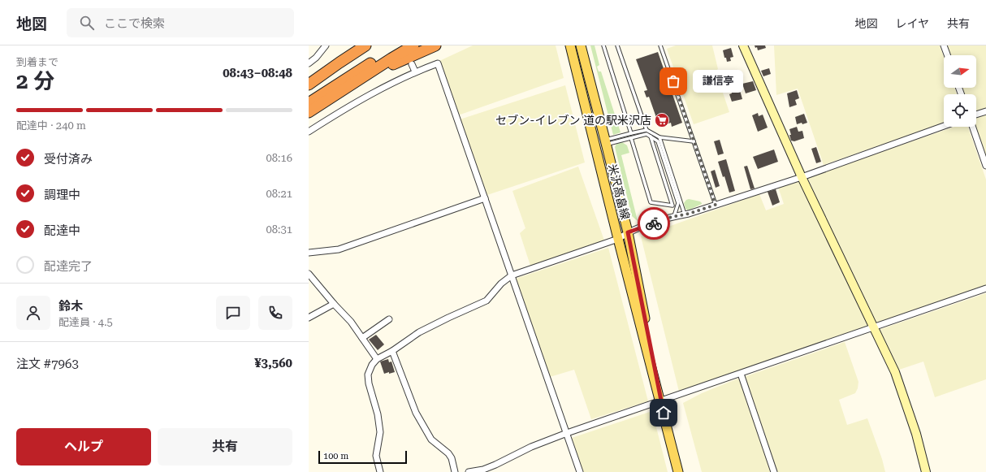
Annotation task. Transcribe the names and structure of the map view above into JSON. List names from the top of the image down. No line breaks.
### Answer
{"streets":{"main road":["米沢高畠線"]},"places":{"other":["謙信亭"],"supermarket":["セブン-イレブン 道の駅米沢店"]},"scale_bar":"100 m","north":"right","page":{"header":"地図","search":"ここで検索","nav":["地図","レイヤ","共有"],"heading":["2 分","到着まで","08:43–08:48"],"panel":["鈴木","配達員 · 4.5","注文 #7963","¥3,560"],"bubble":"謙信亭","bar":"配達中 · 240 m","list":[["受付済み","08:16"],["調理中","08:21"],["配達中","08:31"],"配達完了"],"buttons":["ヘルプ","共有"],"scale":"100 m"}}
